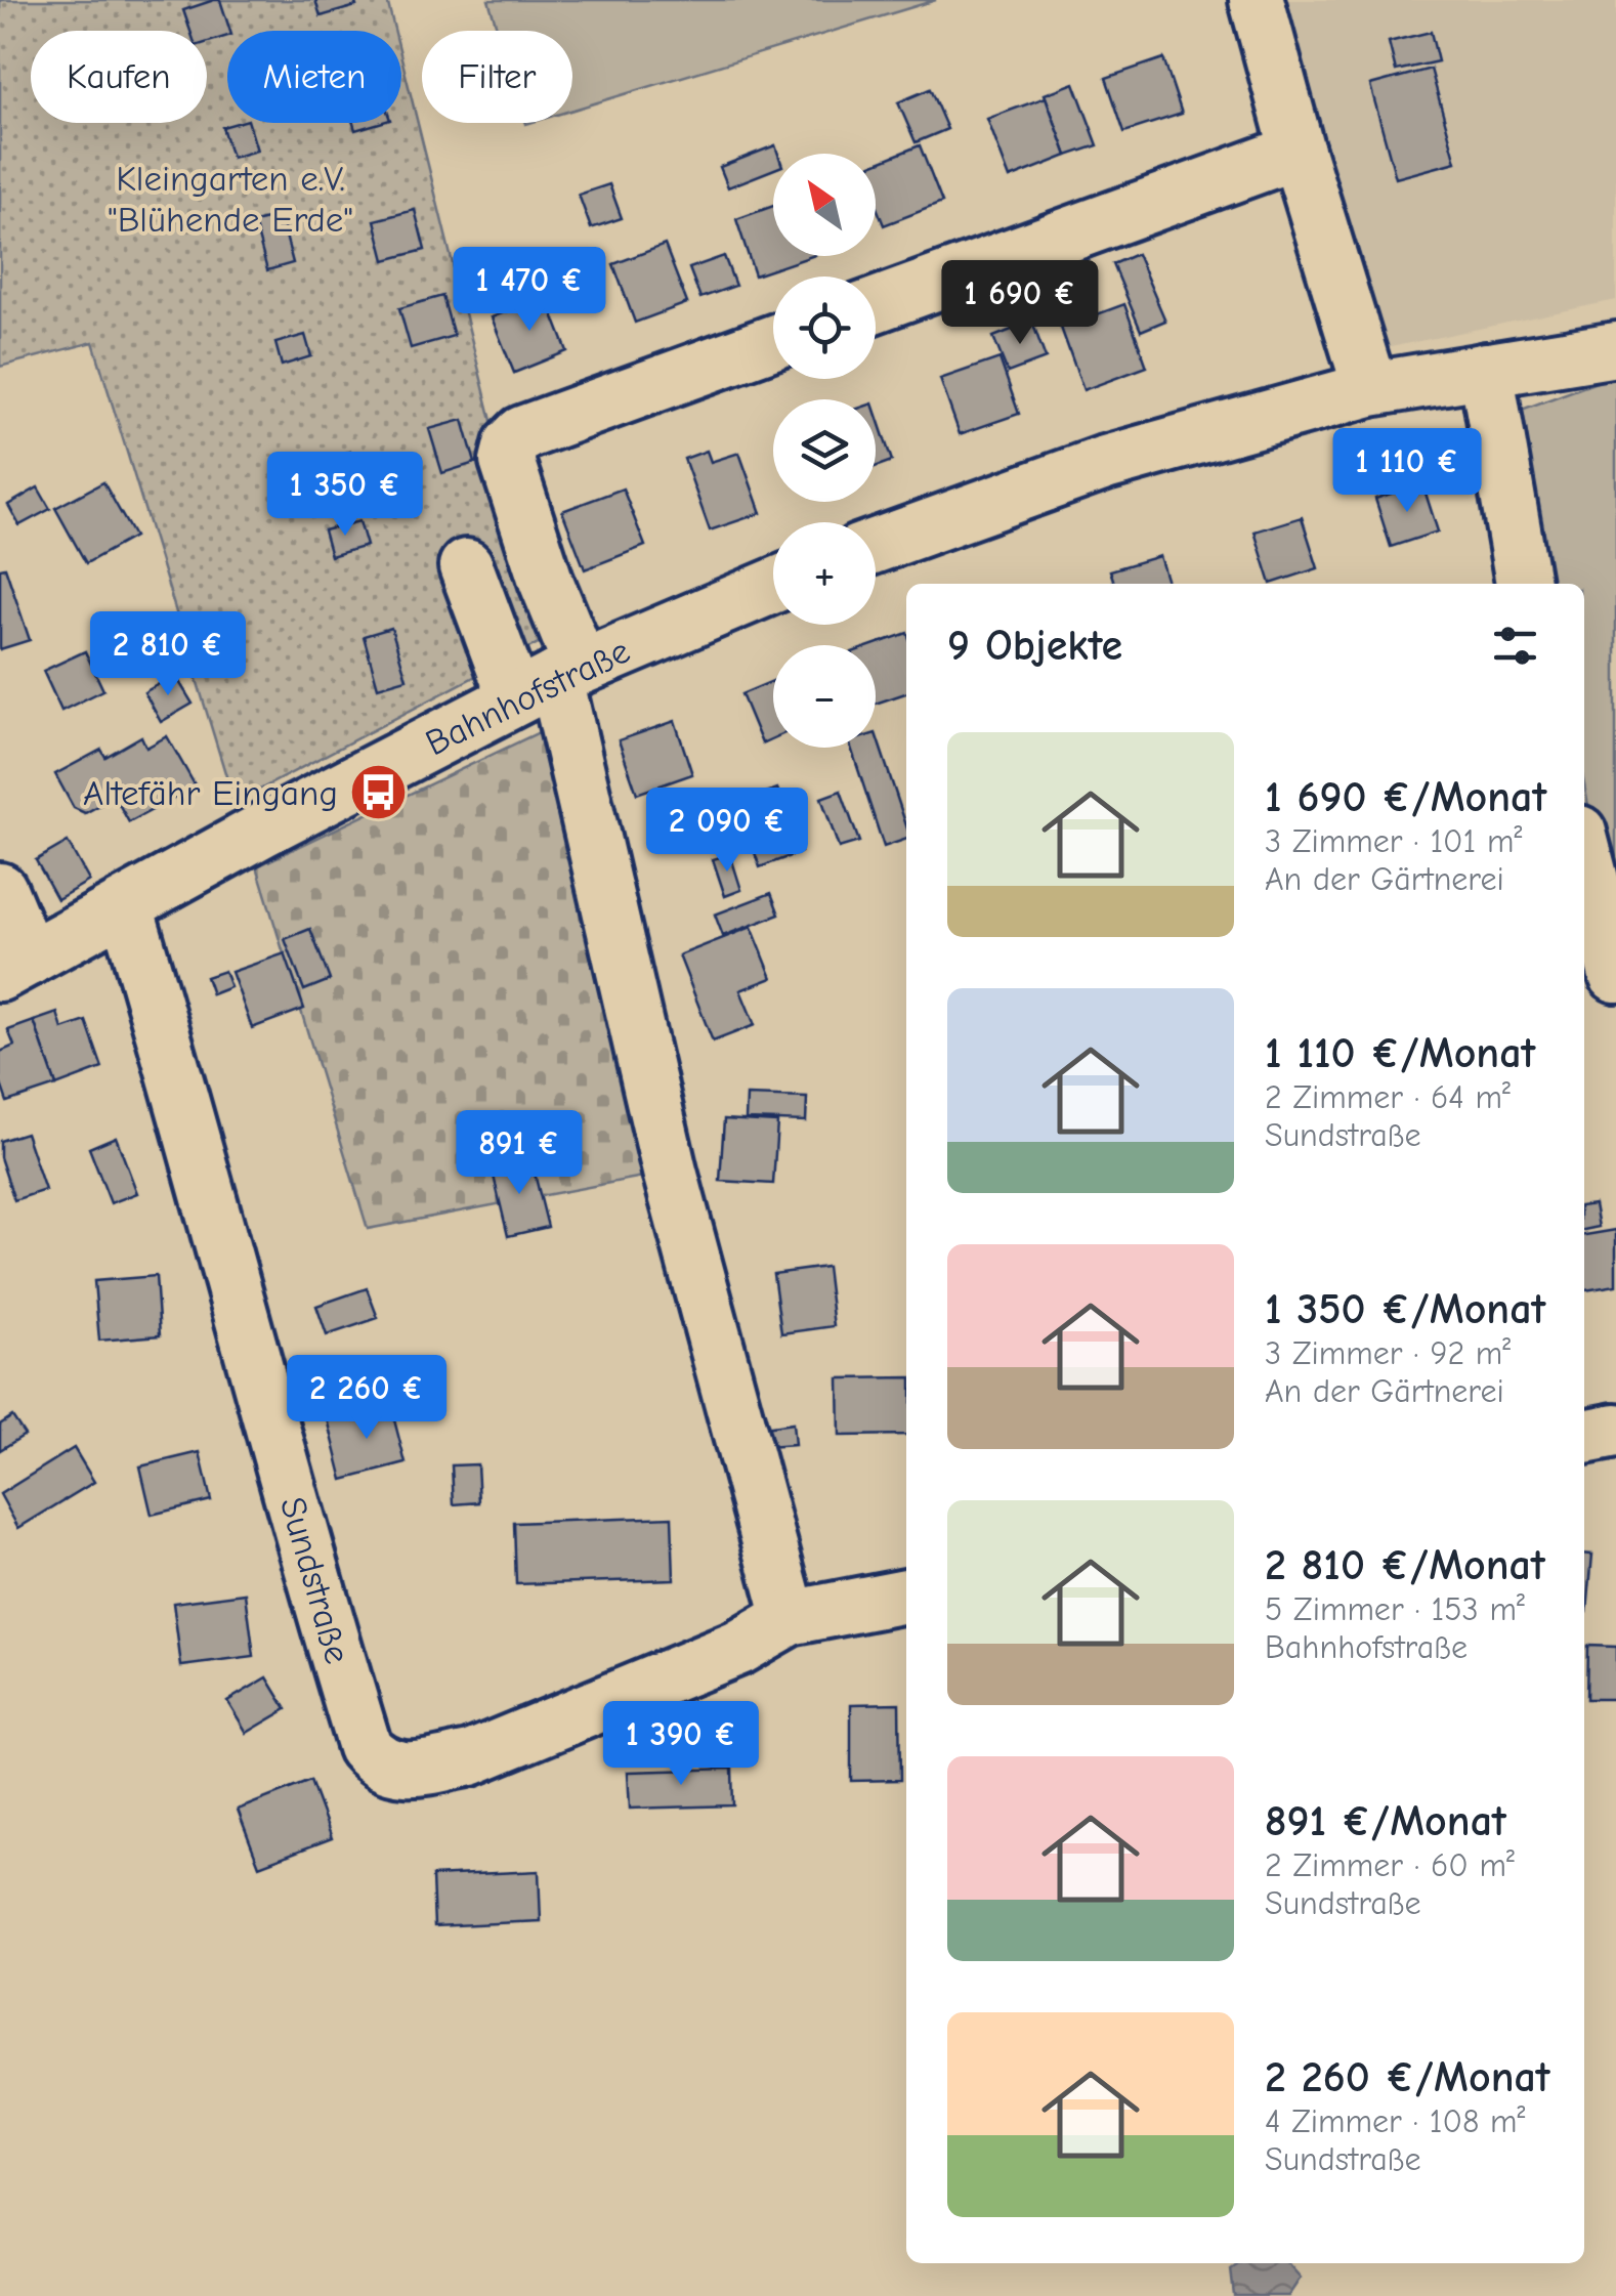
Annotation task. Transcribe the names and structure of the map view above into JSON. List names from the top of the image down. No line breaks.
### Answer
{"streets":{"street":["Bahnhofstraße","Sundstraße"]},"crossings":[["Bahnhofstraße","Sundstraße"]],"parks":["Kleingarten e.V. \"Blühende Erde\""],"places":{"bus stop":["Altefähr Eingang"]},"north":"top left","page":{"chip":["Kaufen","Mieten","Filter"],"map_buttons":["+","−"],"price":["1 470 €","1 690 €","1 110 €","1 350 €","2 810 €","2 090 €","891 €","2 260 €","1 390 €"],"heading":"9 Objekte","list":[{"name":"1 690 €/Monat","note":"3 Zimmer · 101 m² · An der Gärtnerei"},{"name":"1 110 €/Monat","note":"2 Zimmer · 64 m² · Sundstraße"},{"name":"1 350 €/Monat","note":"3 Zimmer · 92 m² · An der Gärtnerei"},{"name":"2 810 €/Monat","note":"5 Zimmer · 153 m² · Bahnhofstraße"},{"name":"891 €/Monat","note":"2 Zimmer · 60 m² · Sundstraße"},{"name":"2 260 €/Monat","note":"4 Zimmer · 108 m² · Sundstraße"}]}}
